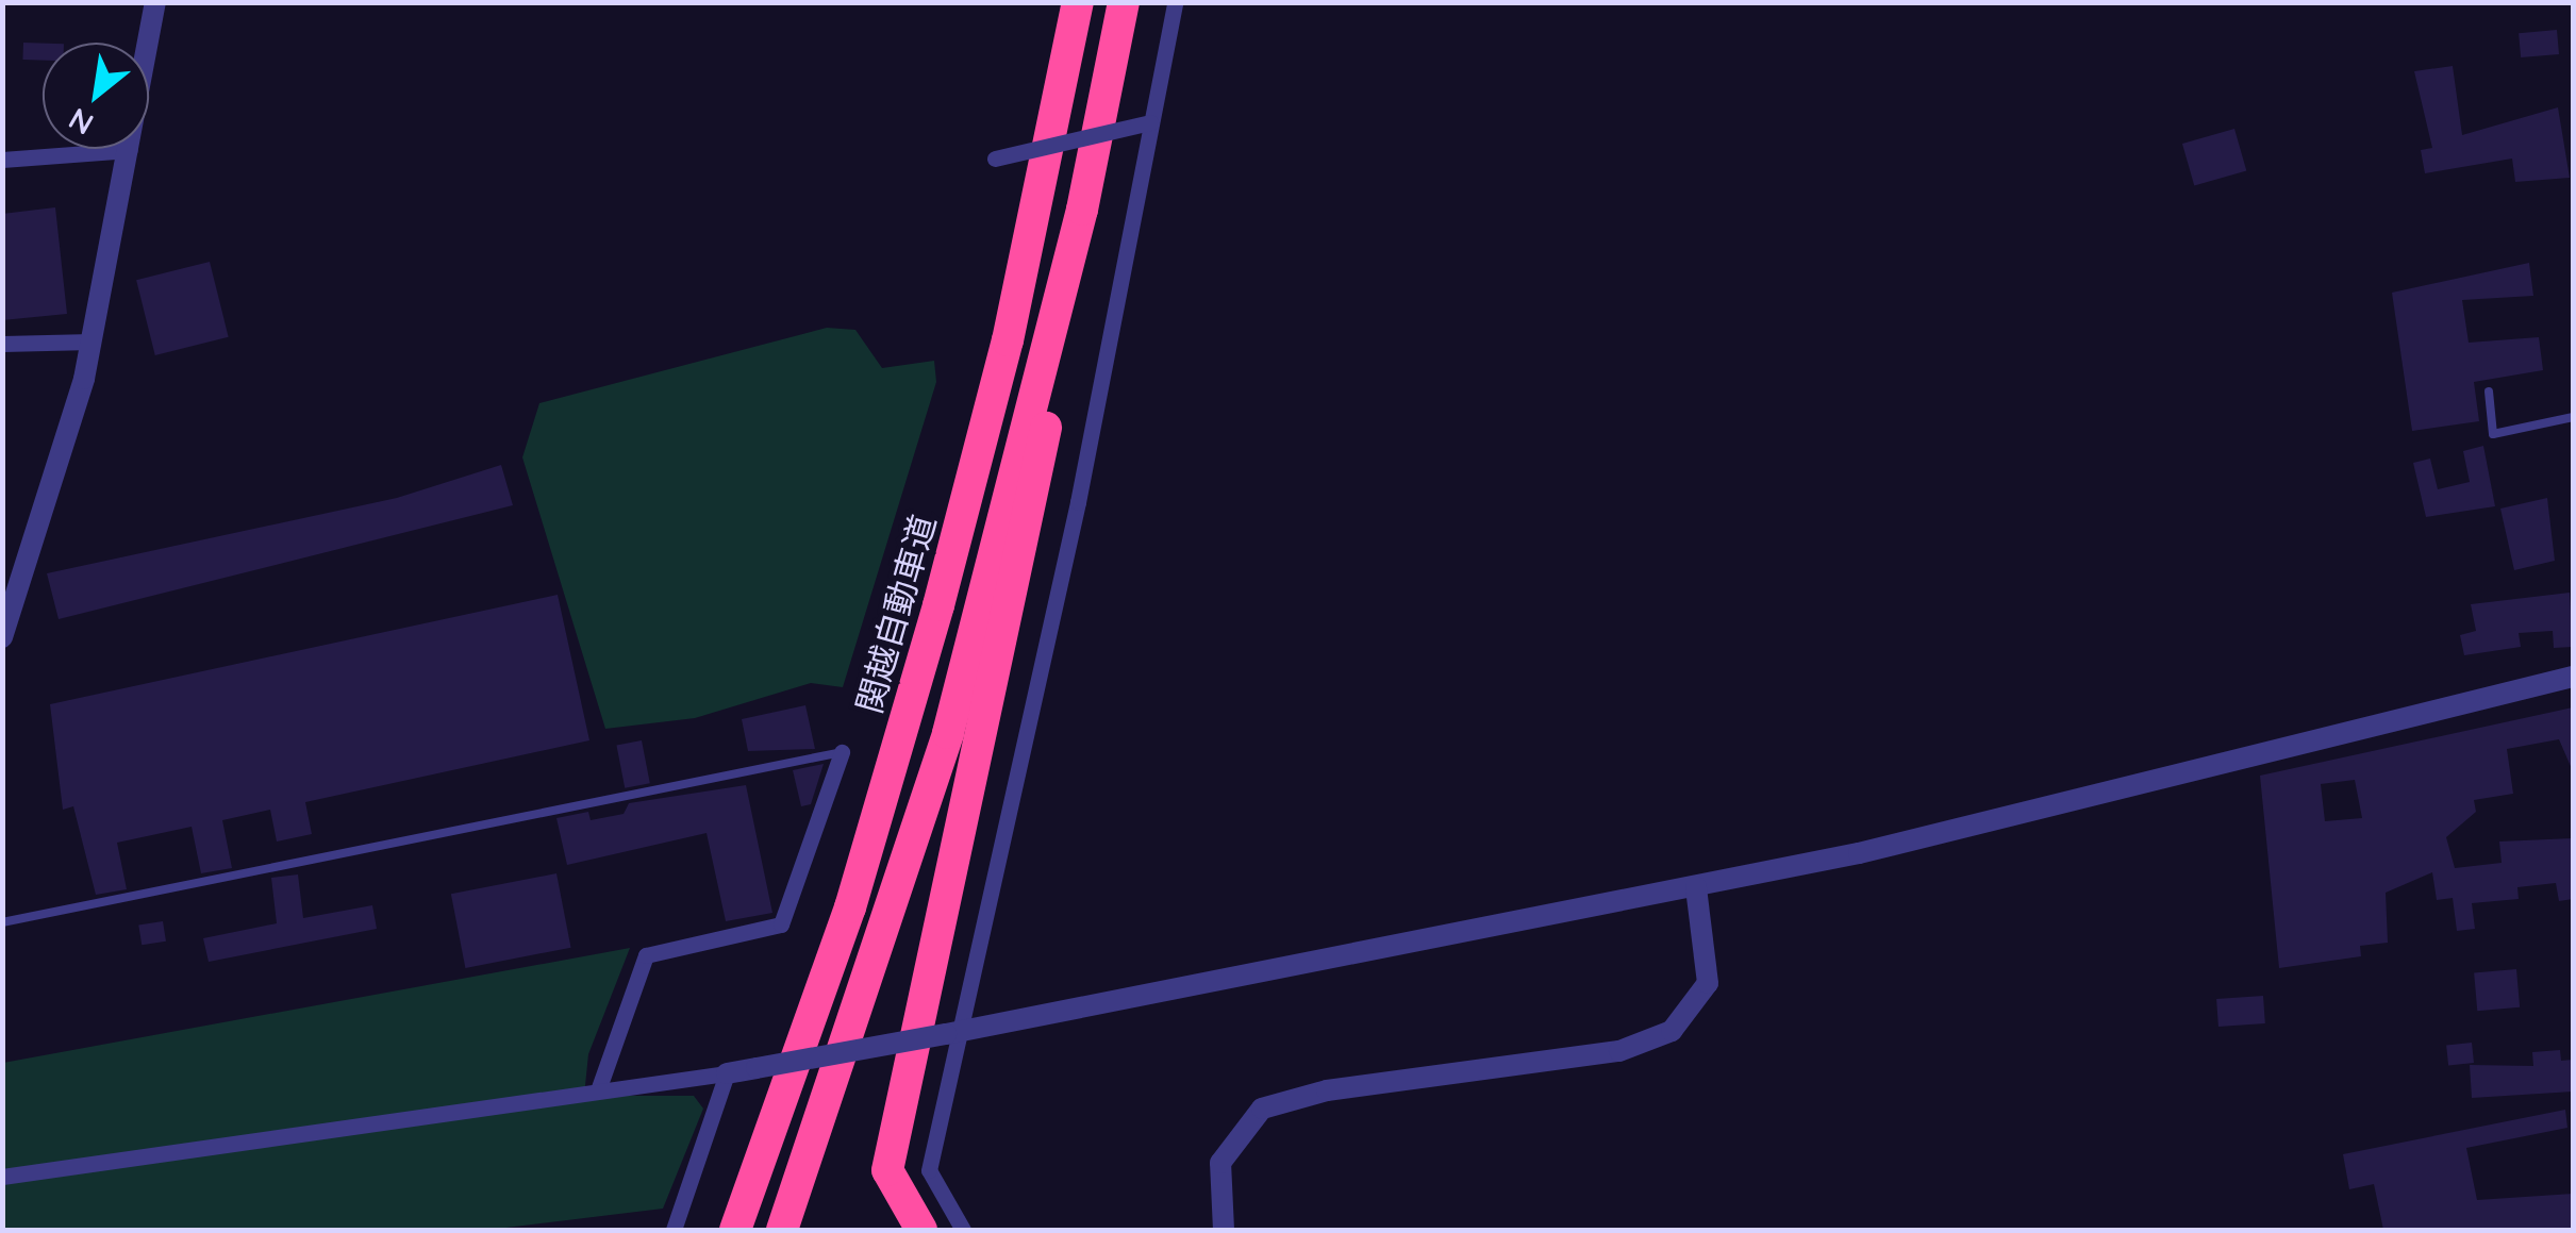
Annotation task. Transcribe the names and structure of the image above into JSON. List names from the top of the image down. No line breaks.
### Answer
{"streets":{"highway":["関越自動車道"]},"north":"bottom left"}
